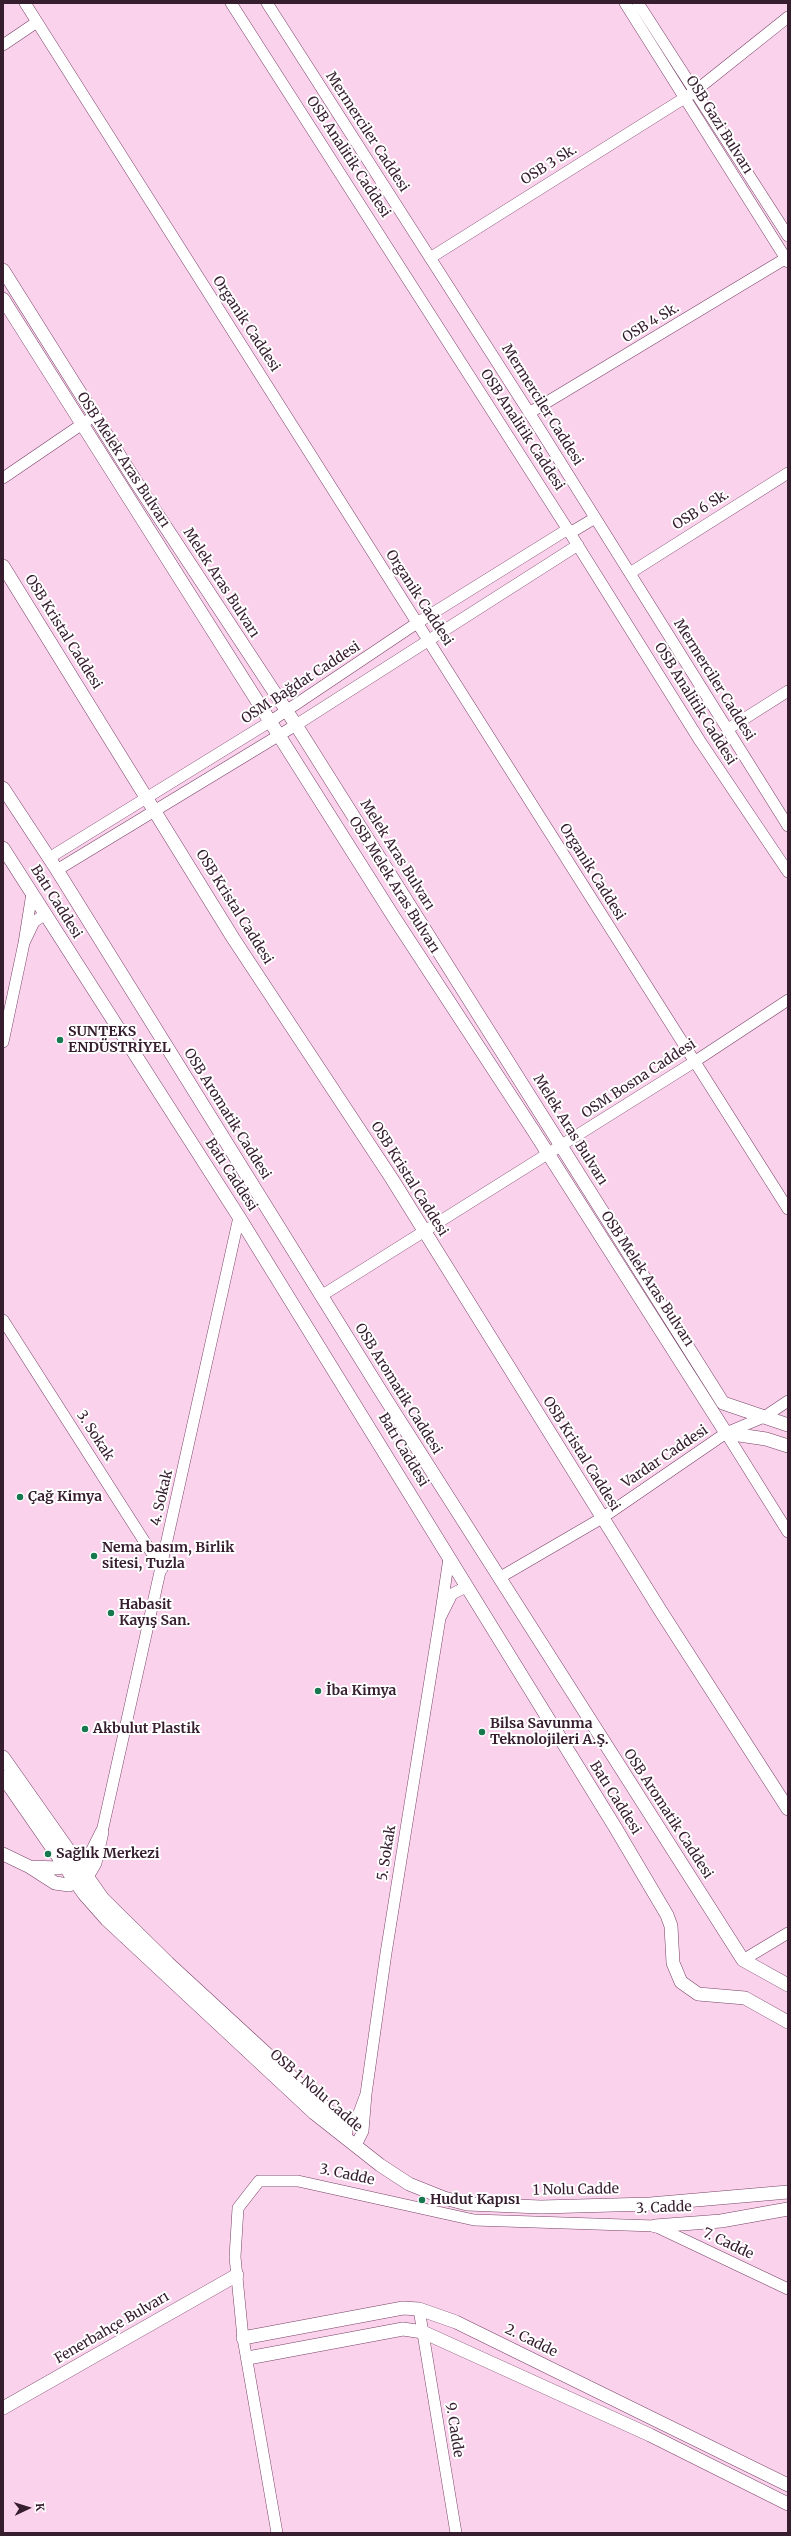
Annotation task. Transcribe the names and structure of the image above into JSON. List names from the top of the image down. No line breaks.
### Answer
{"streets":{"street":["OSB Gazi Bulvarı","Mermerciler Caddesi","OSB Analitik Caddesi","OSB 3 Sk.","OSB 4 Sk.","Organik Caddesi","OSB Melek Aras Bulvarı","OSB 6 Sk.","Melek Aras Bulvarı","OSB Kristal Caddesi","OSM Bağdat Caddesi","Batı Caddesi","OSM Bosna Caddesi","OSB Aromatik Caddesi","3. Sokak","Vardar Caddesi","4. Sokak","5. Sokak","OSB 1 Nolu Cadde","3. Cadde","1 Nolu Cadde","7. Cadde","Fenerbahçe Bulvarı","2. Cadde","9. Cadde"]},"crossings":[["OSB Gazi Bulvarı","OSB 3 Sk."],["OSB Gazi Bulvarı","OSB 4 Sk."],["Mermerciler Caddesi","OSB 3 Sk."],["Mermerciler Caddesi","OSB 4 Sk."],["Mermerciler Caddesi","OSB 6 Sk."],["Mermerciler Caddesi","OSM Bağdat Caddesi"],["OSB Analitik Caddesi","OSM Bağdat Caddesi"],["Organik Caddesi","OSM Bağdat Caddesi"],["Organik Caddesi","OSM Bosna Caddesi"],["OSB Melek Aras Bulvarı","OSM Bağdat Caddesi"],["OSB Melek Aras Bulvarı","OSM Bosna Caddesi"],["OSB Melek Aras Bulvarı","Vardar Caddesi"],["Melek Aras Bulvarı","OSM Bağdat Caddesi"],["Melek Aras Bulvarı","OSM Bosna Caddesi"],["Melek Aras Bulvarı","Vardar Caddesi"],["OSB Kristal Caddesi","OSM Bağdat Caddesi"],["OSB Kristal Caddesi","OSM Bosna Caddesi"],["OSB Kristal Caddesi","Vardar Caddesi"],["OSM Bağdat Caddesi","OSB Aromatik Caddesi"],["Batı Caddesi","4. Sokak"],["Batı Caddesi","5. Sokak"],["OSM Bosna Caddesi","OSB Aromatik Caddesi"],["OSB Aromatik Caddesi","Vardar Caddesi"],["3. Sokak","4. Sokak"],["5. Sokak","OSB 1 Nolu Cadde"],["5. Sokak","1 Nolu Cadde"],["OSB 1 Nolu Cadde","1 Nolu Cadde"],["3. Cadde","7. Cadde"],["3. Cadde","Fenerbahçe Bulvarı"],["3. Cadde","2. Cadde"],["2. Cadde","9. Cadde"]],"places":["SUNTEKS ENDÜSTRİYEL","Çağ Kimya","Nema basım, Birlik sitesi, Tuzla","Habasit Kayış San.","İba Kimya","Akbulut Plastik","Bilsa Savunma Teknolojileri A.Ş.","Sağlık Merkezi","Hudut Kapısı"],"north":"right"}
